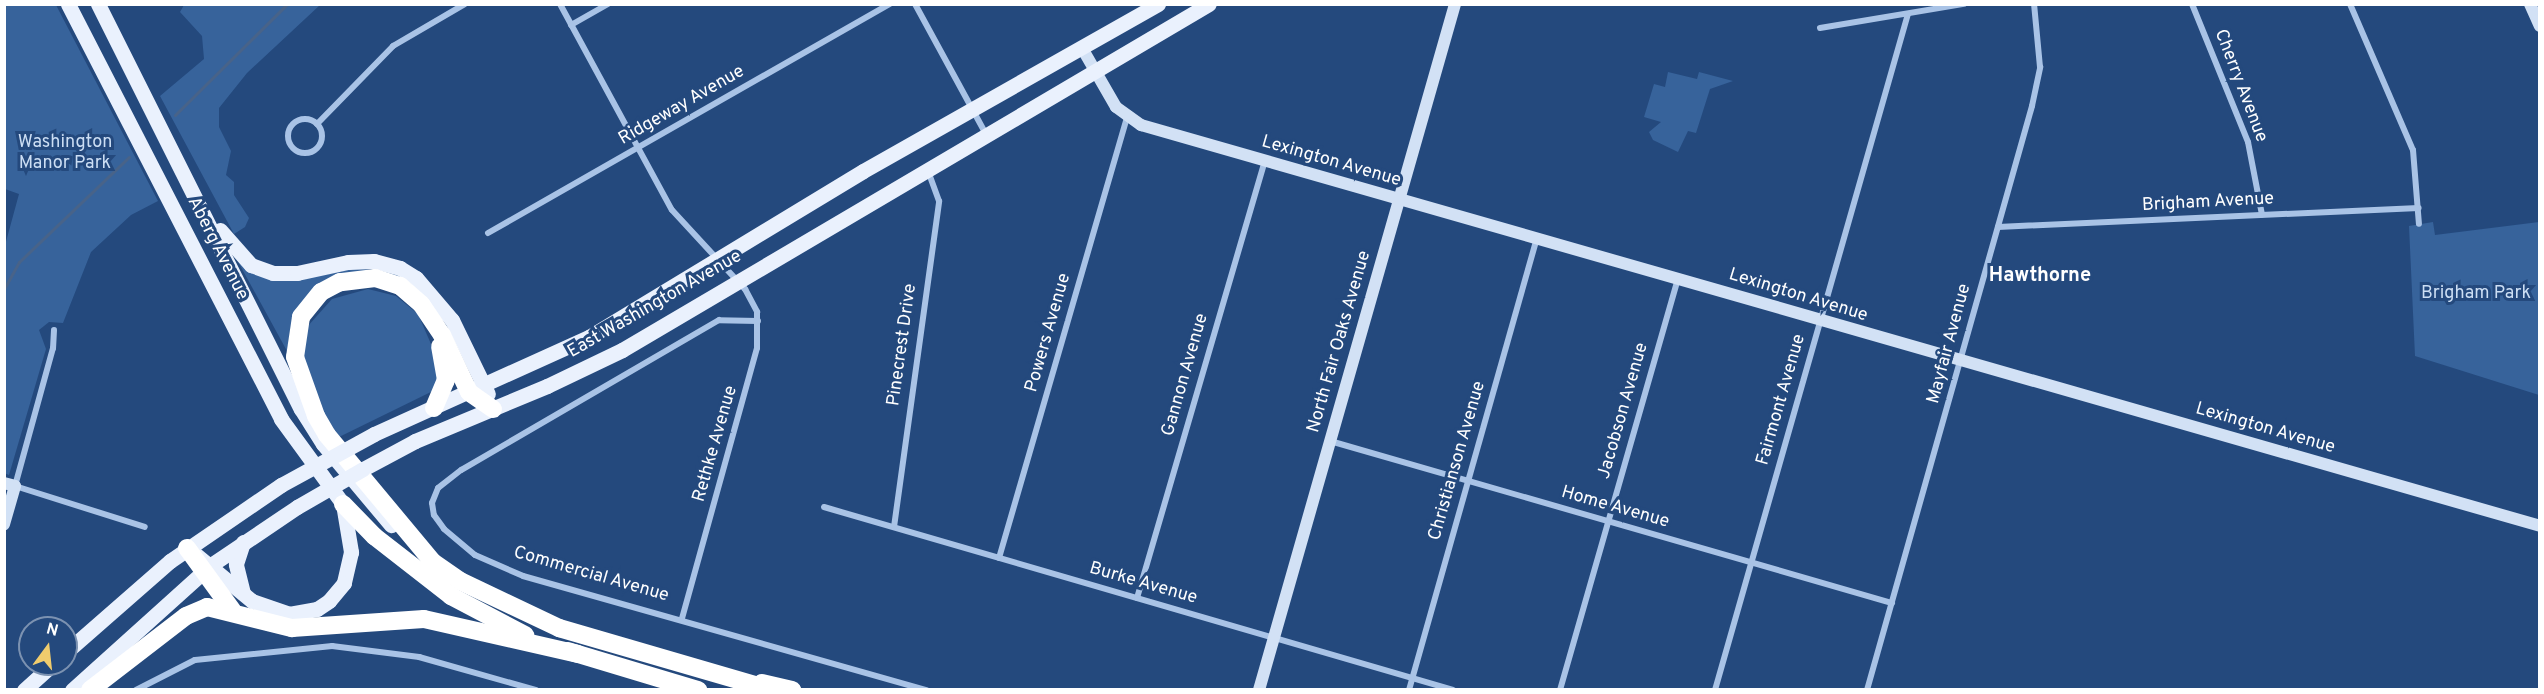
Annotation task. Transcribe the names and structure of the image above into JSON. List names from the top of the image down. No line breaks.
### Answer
{"streets":{"main road":["Aberg Avenue","East Washington Avenue"],"street":["Cherry Avenue","Ridgeway Avenue","Lexington Avenue","Brigham Avenue","Powers Avenue","North Fair Oaks Avenue","Mayfair Avenue","Pinecrest Drive","Gannon Avenue","Fairmont Avenue","Jacobson Avenue","Rethke Avenue","Christianson Avenue","Home Avenue","Commercial Avenue","Burke Avenue"]},"crossings":[["Cherry Avenue","Brigham Avenue"],["Ridgeway Avenue","Rethke Avenue"],["Lexington Avenue","East Washington Avenue"],["Lexington Avenue","Powers Avenue"],["Lexington Avenue","North Fair Oaks Avenue"],["Lexington Avenue","Mayfair Avenue"],["Lexington Avenue","Gannon Avenue"],["Lexington Avenue","Fairmont Avenue"],["Lexington Avenue","Jacobson Avenue"],["Lexington Avenue","Christianson Avenue"],["Brigham Avenue","Mayfair Avenue"],["East Washington Avenue","Pinecrest Drive"],["East Washington Avenue","Rethke Avenue"],["Powers Avenue","Burke Avenue"],["North Fair Oaks Avenue","Home Avenue"],["North Fair Oaks Avenue","Burke Avenue"],["Mayfair Avenue","Home Avenue"],["Pinecrest Drive","Burke Avenue"],["Gannon Avenue","Burke Avenue"],["Fairmont Avenue","Home Avenue"],["Jacobson Avenue","Home Avenue"],["Rethke Avenue","Commercial Avenue"],["Christianson Avenue","Home Avenue"],["Christianson Avenue","Burke Avenue"]],"districts":["Hawthorne"],"parks":["Washington Manor Park","Brigham Park"],"north":"top"}
